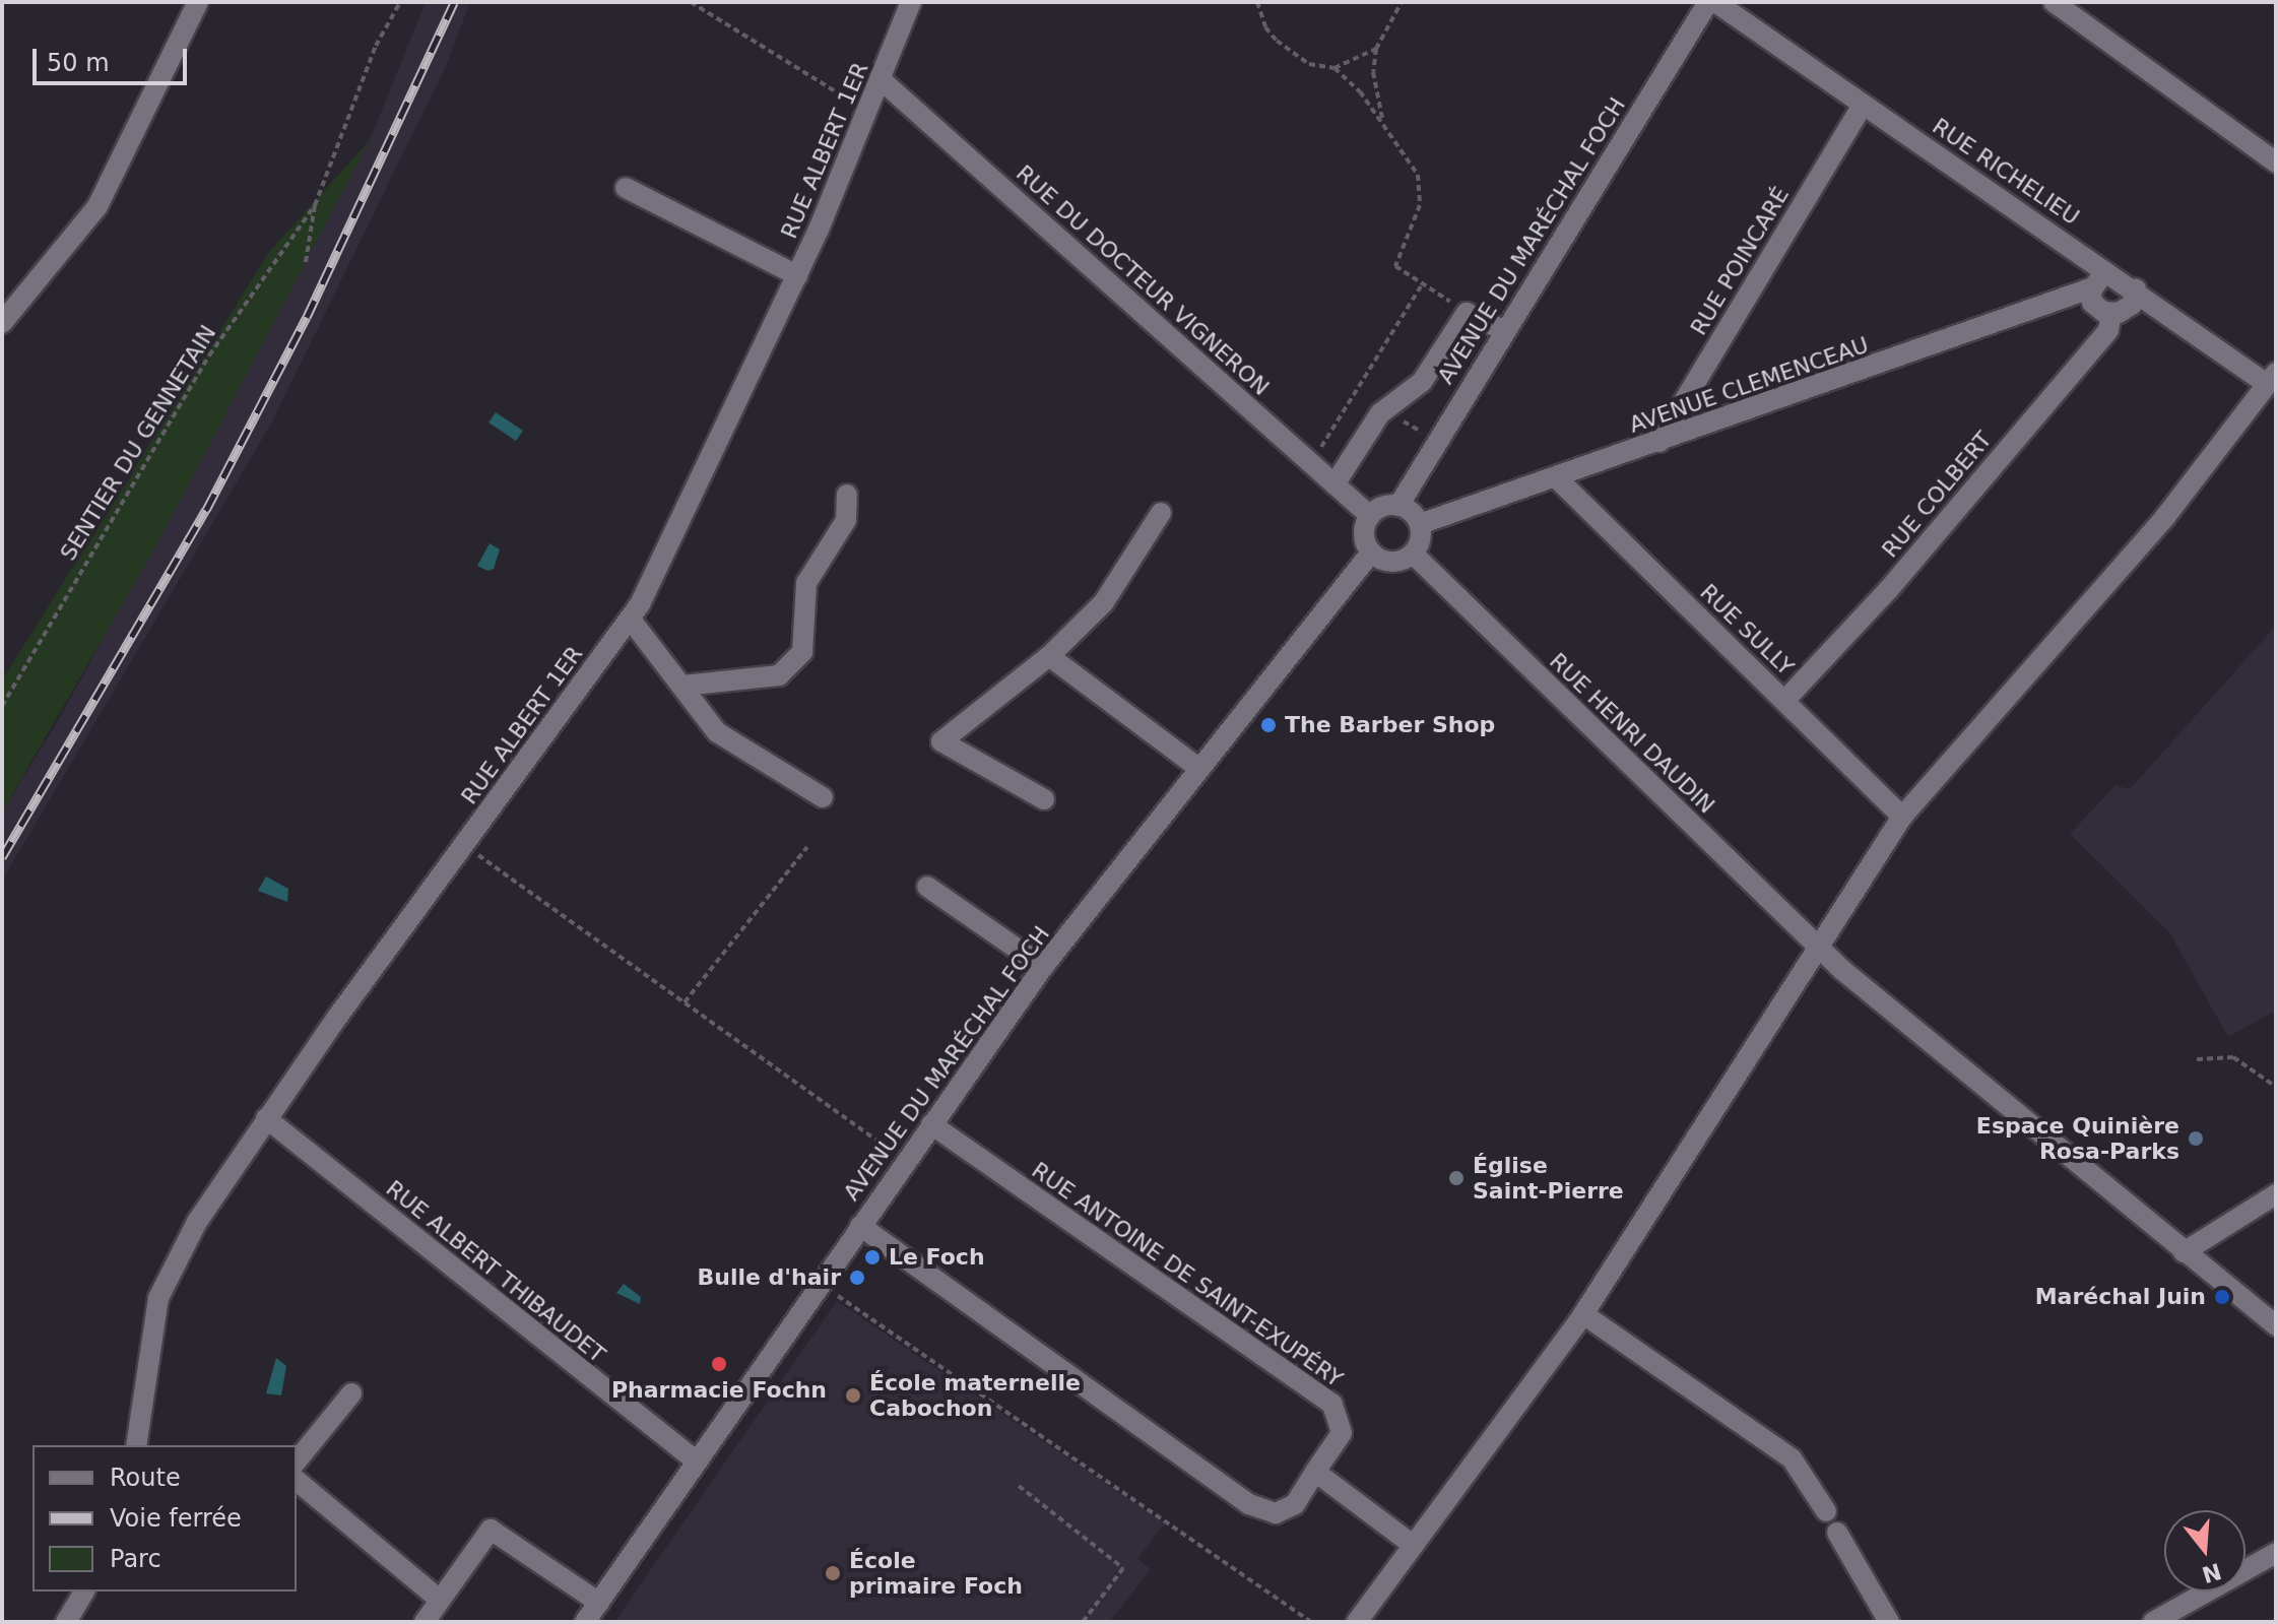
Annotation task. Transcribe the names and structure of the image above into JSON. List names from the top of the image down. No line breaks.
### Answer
{"streets":{"street":["RUE ALBERT 1ER","RUE RICHELIEU","AVENUE DU MARÉCHAL FOCH","RUE POINCARÉ","RUE DU DOCTEUR VIGNERON","AVENUE CLEMENCEAU","RUE COLBERT","RUE SULLY","RUE HENRI DAUDIN","RUE ALBERT THIBAUDET","RUE ANTOINE DE SAINT-EXUPÉRY"],"path":["SENTIER DU GENNETAIN"]},"crossings":[["RUE ALBERT 1ER","RUE DU DOCTEUR VIGNERON"],["RUE ALBERT 1ER","RUE ALBERT THIBAUDET"],["RUE RICHELIEU","RUE POINCARÉ"],["RUE RICHELIEU","AVENUE CLEMENCEAU"],["RUE RICHELIEU","RUE COLBERT"],["AVENUE DU MARÉCHAL FOCH","RUE DU DOCTEUR VIGNERON"],["AVENUE DU MARÉCHAL FOCH","AVENUE CLEMENCEAU"],["AVENUE DU MARÉCHAL FOCH","RUE HENRI DAUDIN"],["AVENUE DU MARÉCHAL FOCH","RUE ALBERT THIBAUDET"],["AVENUE DU MARÉCHAL FOCH","RUE ANTOINE DE SAINT-EXUPÉRY"],["RUE POINCARÉ","AVENUE CLEMENCEAU"],["RUE DU DOCTEUR VIGNERON","AVENUE CLEMENCEAU"],["RUE DU DOCTEUR VIGNERON","RUE HENRI DAUDIN"],["AVENUE CLEMENCEAU","RUE COLBERT"],["AVENUE CLEMENCEAU","RUE SULLY"],["AVENUE CLEMENCEAU","RUE HENRI DAUDIN"],["RUE COLBERT","RUE SULLY"]],"places":["The Barber Shop","Espace Quinière Rosa-Parks","Église Saint-Pierre","Le Foch","Bulle d'hair","Maréchal Juin","Pharmacie Fochn","École maternelle Cabochon","École primaire Foch"],"legend":["Route","Voie ferrée","Parc"],"scale_bar":"50 m","north":"bottom"}
